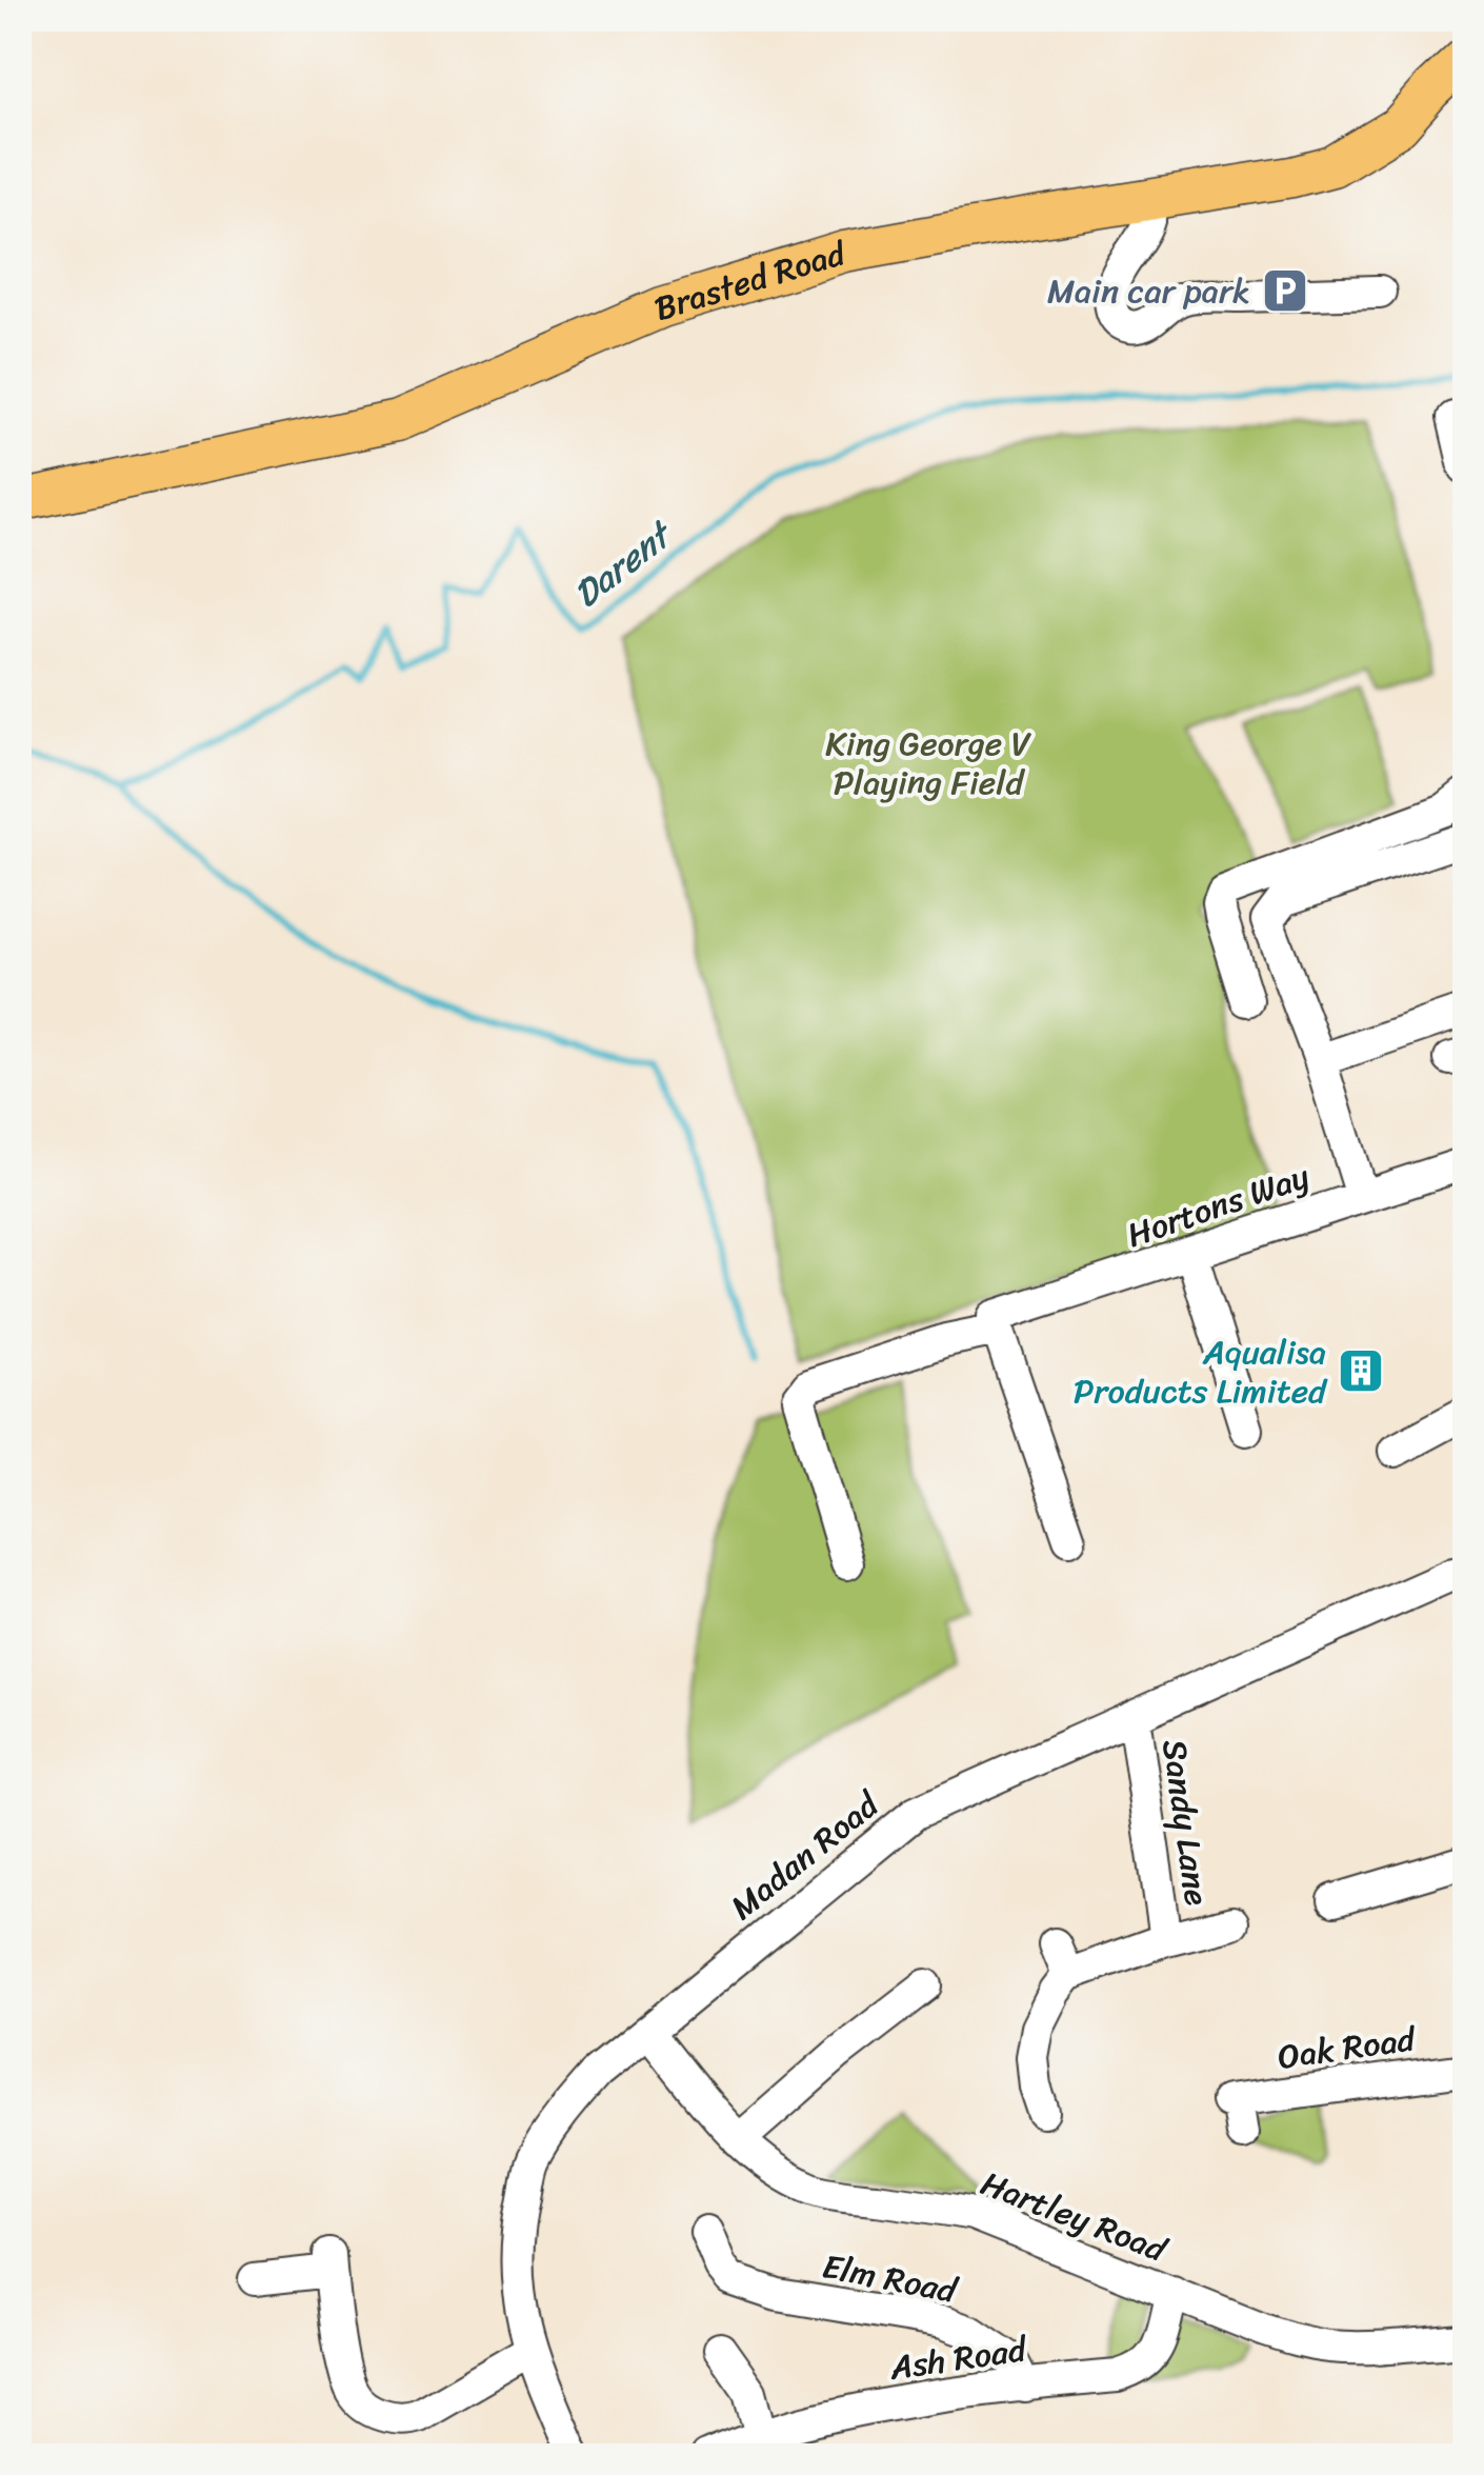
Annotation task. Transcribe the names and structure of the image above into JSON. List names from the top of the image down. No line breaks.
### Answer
{"streets":{"main road":["Brasted Road"],"street":["Hortons Way","Sandy Lane","Madan Road","Oak Road","Hartley Road","Elm Road","Ash Road"]},"crossings":[["Sandy Lane","Madan Road"],["Madan Road","Hartley Road"],["Hartley Road","Ash Road"],["Elm Road","Ash Road"]],"water":["Darent"],"parks":["King George V Playing Field"],"places":{"parking":["Main car park"],"building":["Aqualisa Products Limited"]}}
